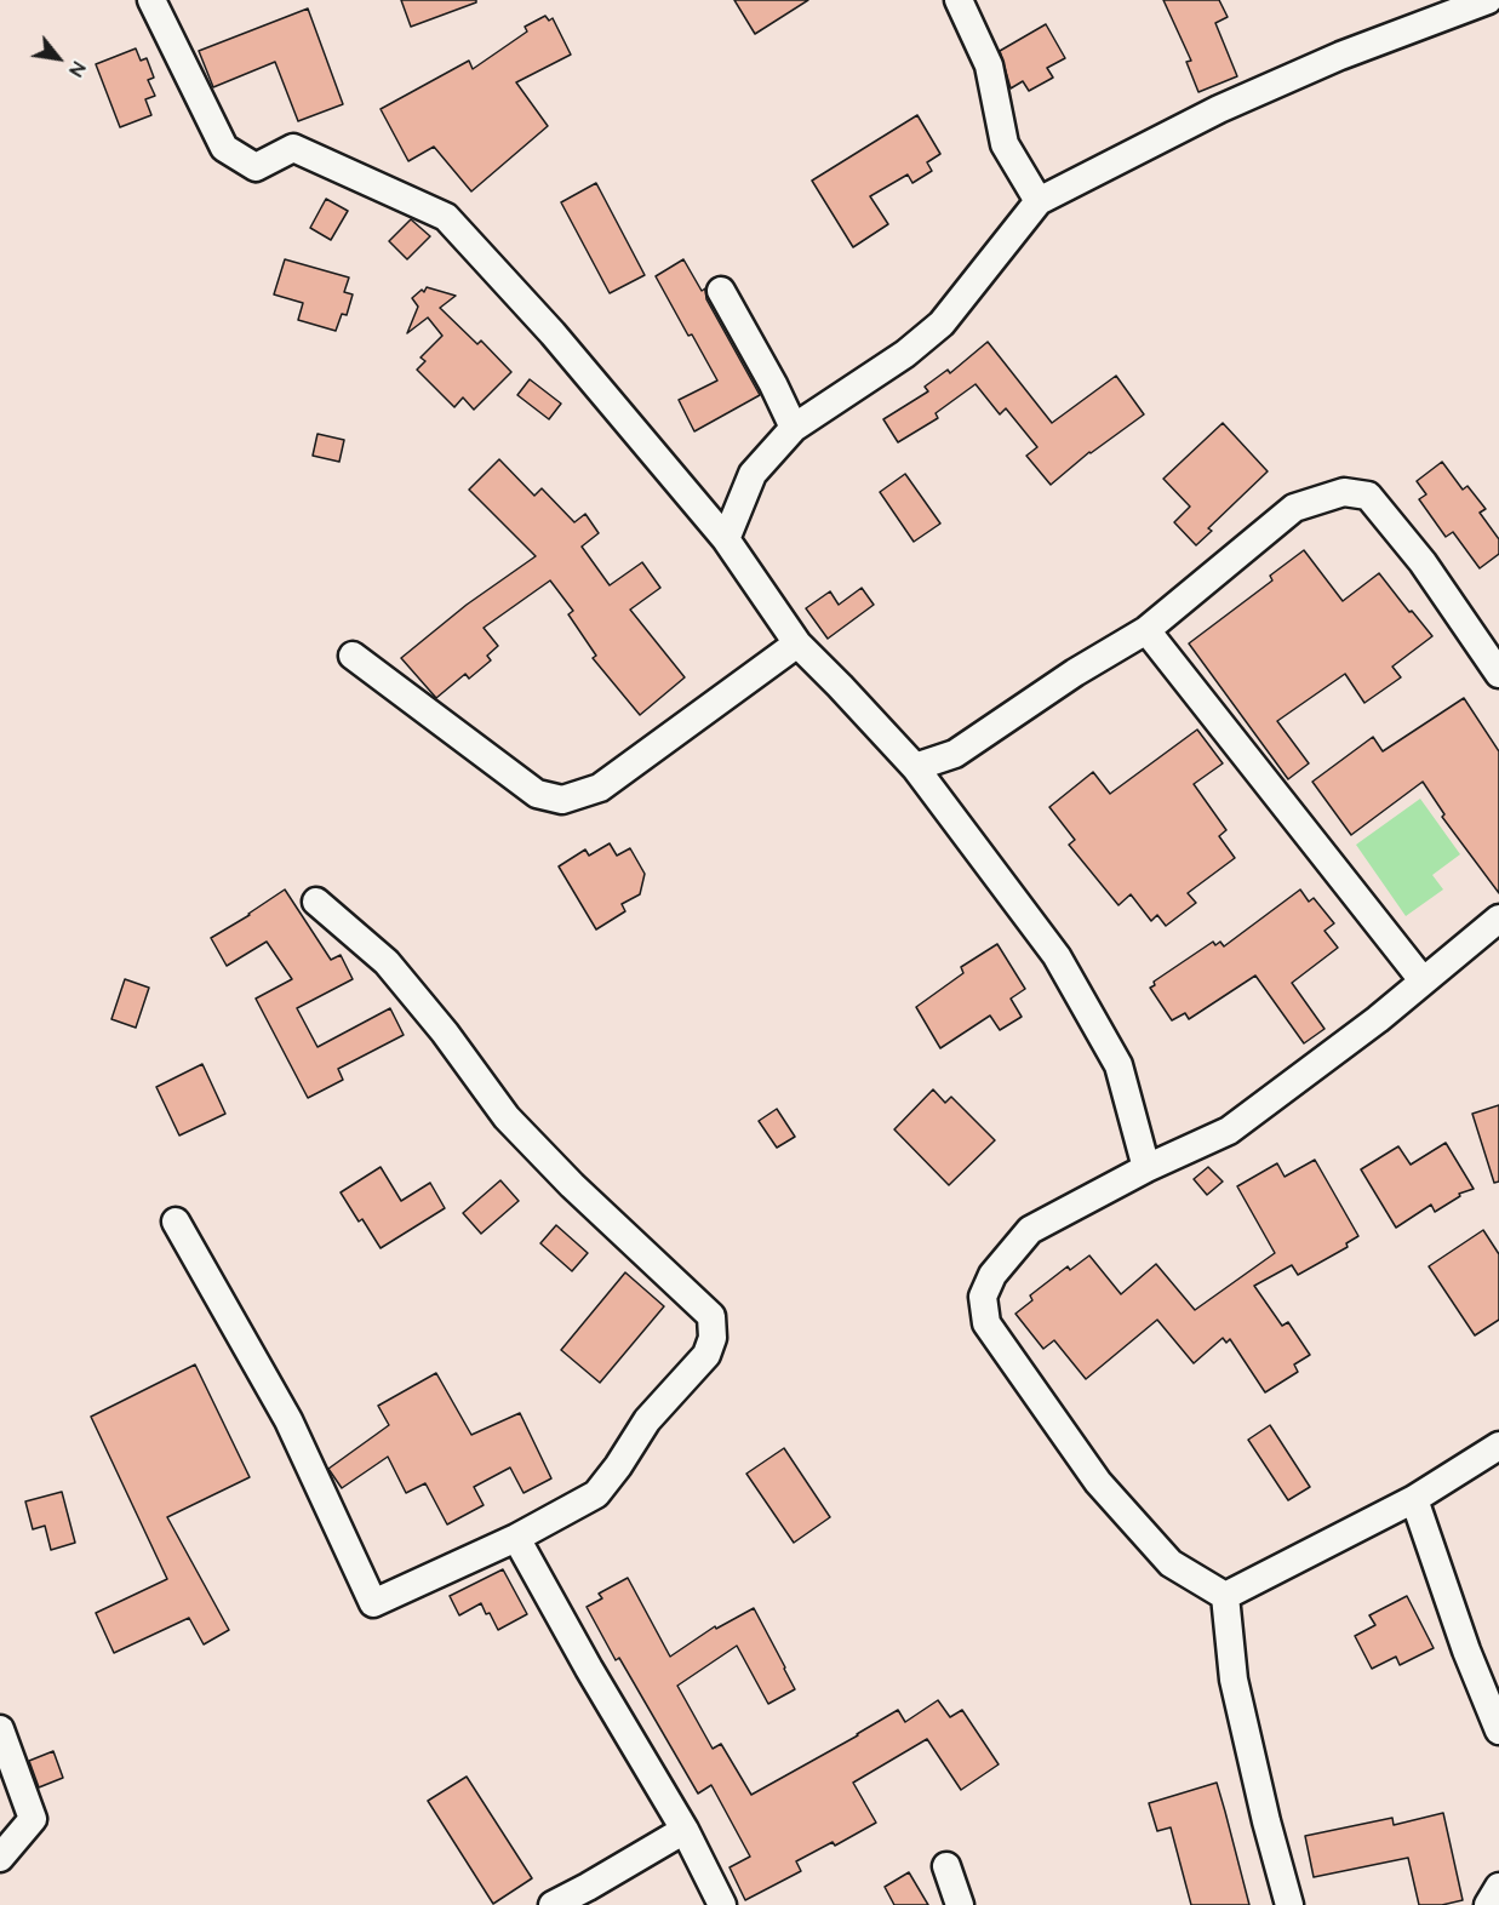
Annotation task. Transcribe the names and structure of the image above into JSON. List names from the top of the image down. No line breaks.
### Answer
{"north":"bottom right"}
